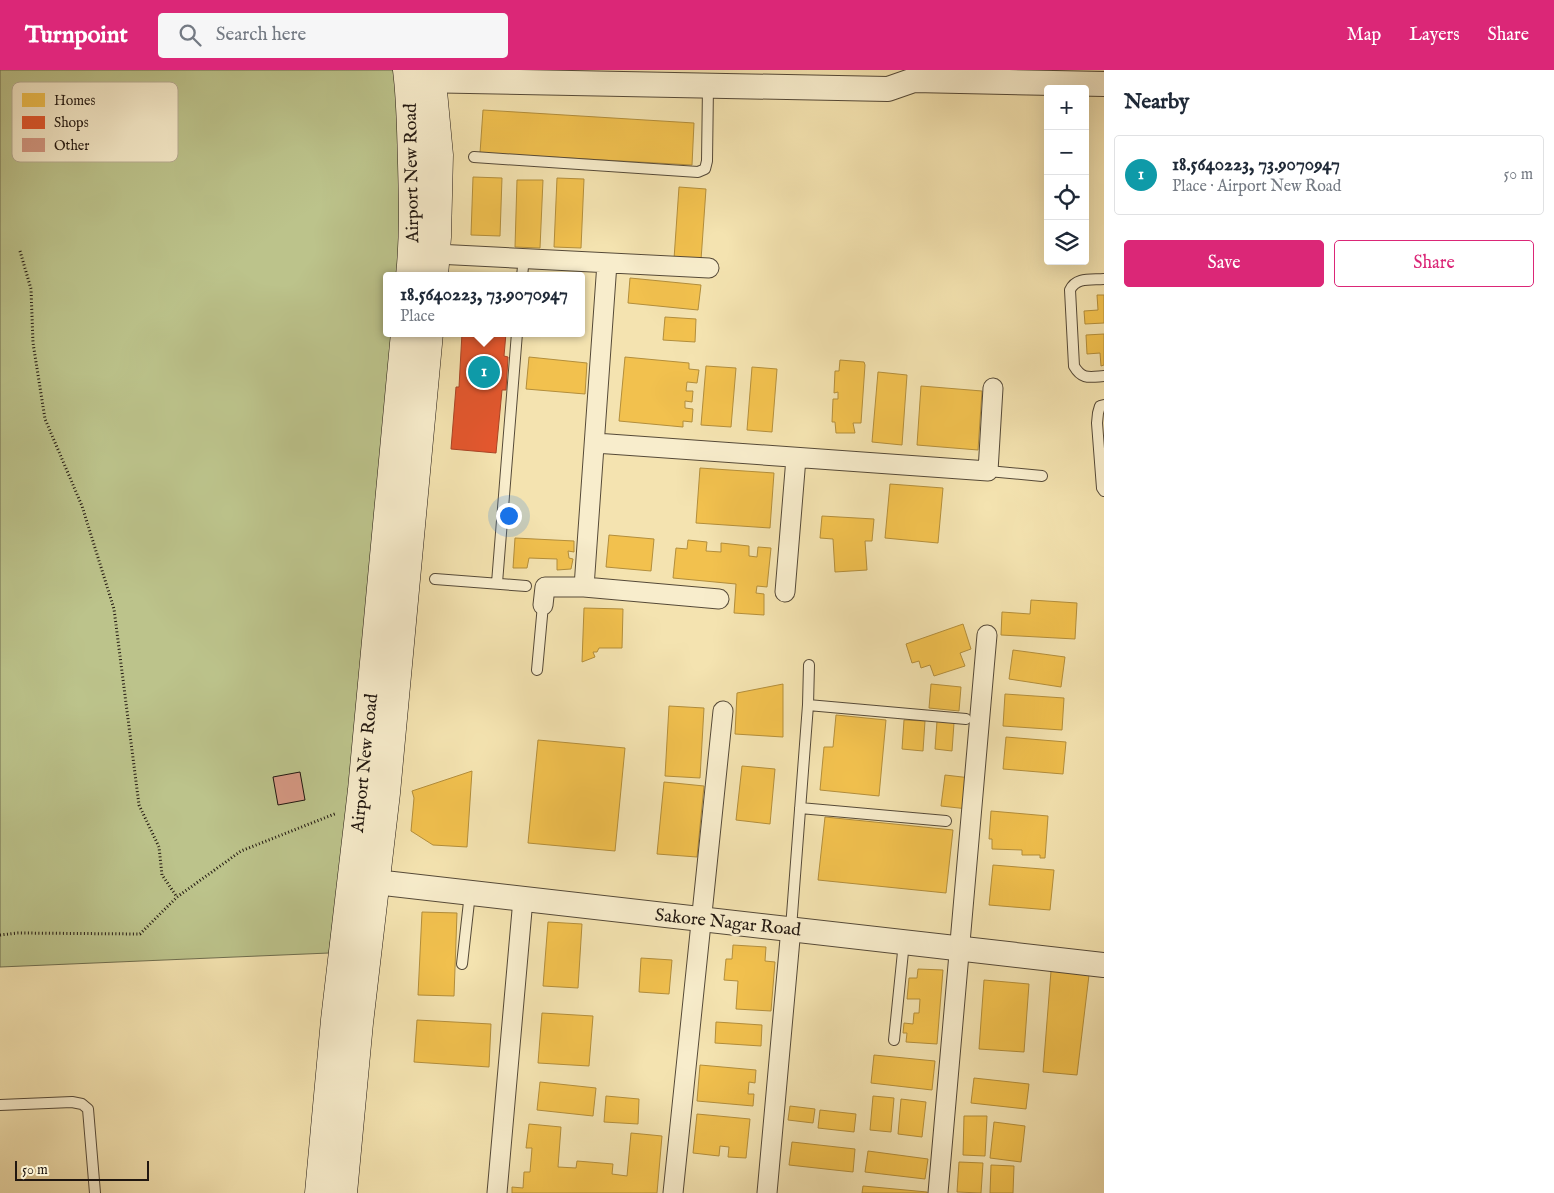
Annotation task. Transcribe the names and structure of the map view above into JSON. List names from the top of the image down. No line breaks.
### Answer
{"streets":{"main road":["Airport New Road"],"street":["Sakore Nagar Road"]},"crossings":[["Airport New Road","Sakore Nagar Road"]],"legend":["Homes","Shops","Other"],"scale_bar":"50 m","page":{"header":"Turnpoint","search":"Search here","nav":["Map","Layers","Share"],"heading":"Nearby","map_buttons":["+","−"],"list":[{"mark":"1","name":"18.5640223, 73.9070947","note":"Place · Airport New Road","value":"50 m"}],"buttons":["Save","Share"],"popup":["18.5640223, 73.9070947","Place"],"pins":"1","scale":"50 m"}}
